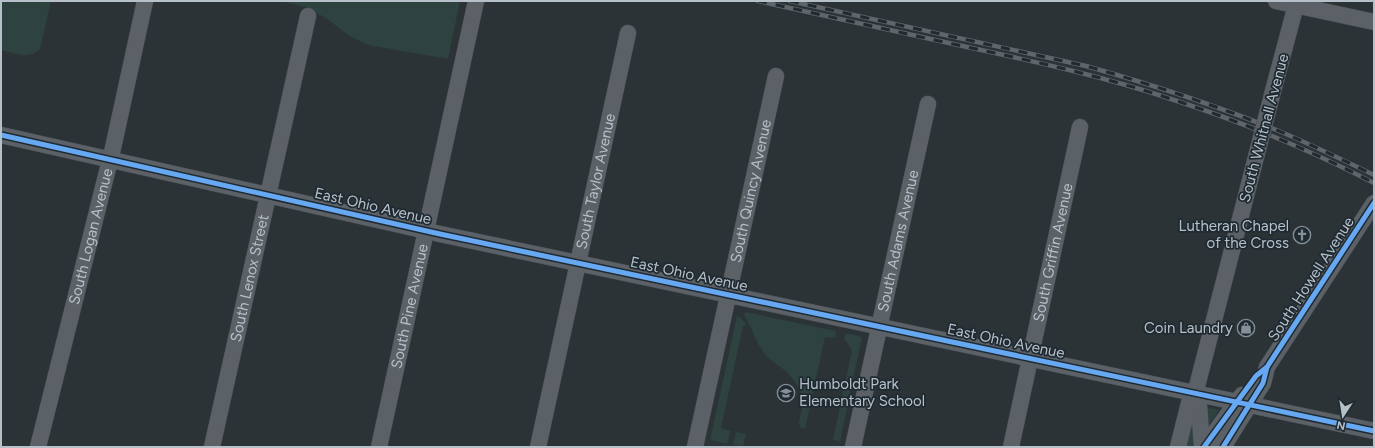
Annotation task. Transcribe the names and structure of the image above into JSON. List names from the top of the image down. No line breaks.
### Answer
{"streets":{"street":["South Whitnall Avenue","South Taylor Avenue","South Quincy Avenue","East Ohio Avenue","South Logan Avenue","South Adams Avenue","South Griffin Avenue","South Lenox Street","South Howell Avenue","South Pine Avenue"]},"crossings":[["South Whitnall Avenue","East Ohio Avenue"],["South Whitnall Avenue","South Howell Avenue"],["South Taylor Avenue","East Ohio Avenue"],["South Quincy Avenue","East Ohio Avenue"],["East Ohio Avenue","South Logan Avenue"],["East Ohio Avenue","South Adams Avenue"],["East Ohio Avenue","South Griffin Avenue"],["East Ohio Avenue","South Lenox Street"],["East Ohio Avenue","South Howell Avenue"],["East Ohio Avenue","South Pine Avenue"]],"places":{"church":["Lutheran Chapel of the Cross"],"shop":["Coin Laundry"],"school or university":["Humboldt Park Elementary School"]},"north":"bottom"}
